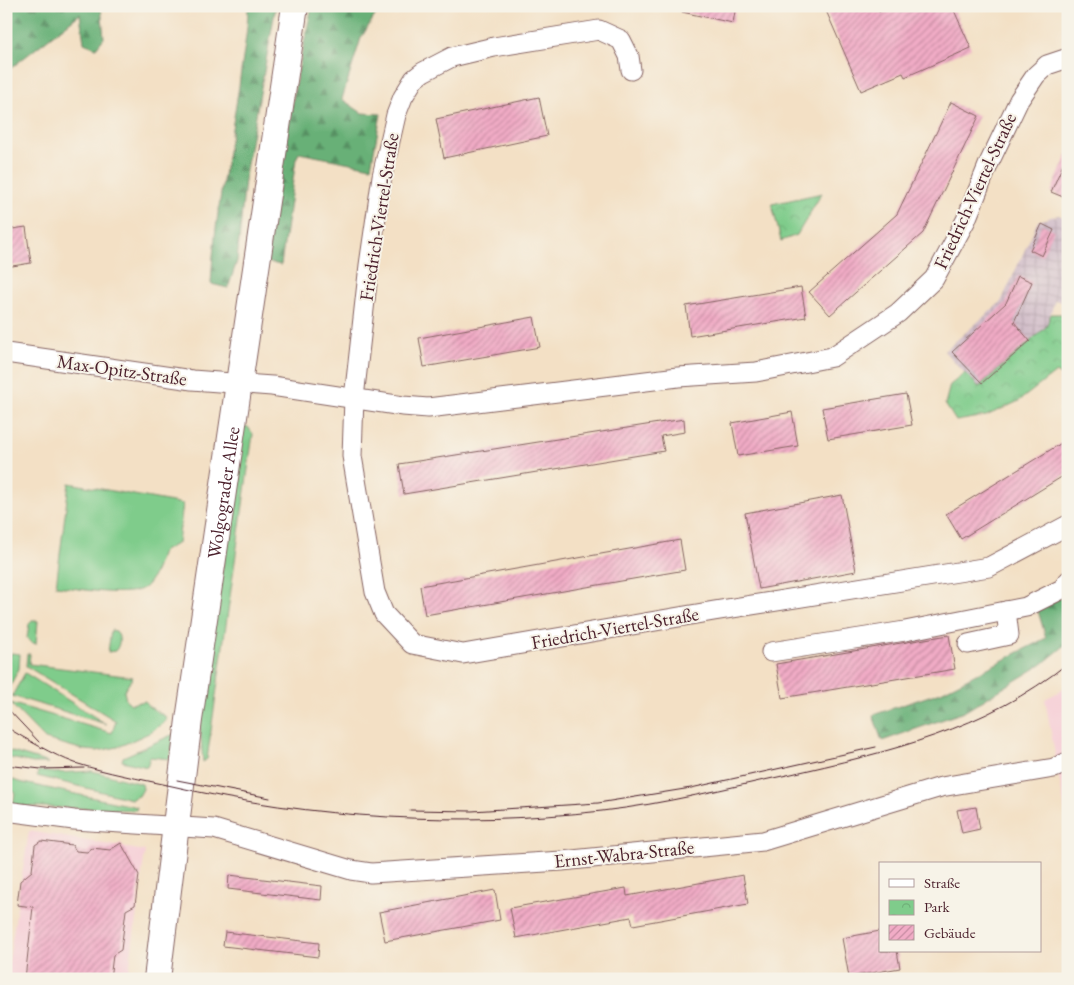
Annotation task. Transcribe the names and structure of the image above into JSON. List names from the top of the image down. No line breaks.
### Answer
{"streets":{"main road":["Wolgograder Allee"],"street":["Friedrich-Viertel-Straße","Max-Opitz-Straße","Ernst-Wabra-Straße"]},"crossings":[["Friedrich-Viertel-Straße","Max-Opitz-Straße"],["Friedrich-Viertel-Straße","Wolgograder Allee"],["Max-Opitz-Straße","Wolgograder Allee"],["Wolgograder Allee","Ernst-Wabra-Straße"]],"legend":["Straße","Park","Gebäude"]}
